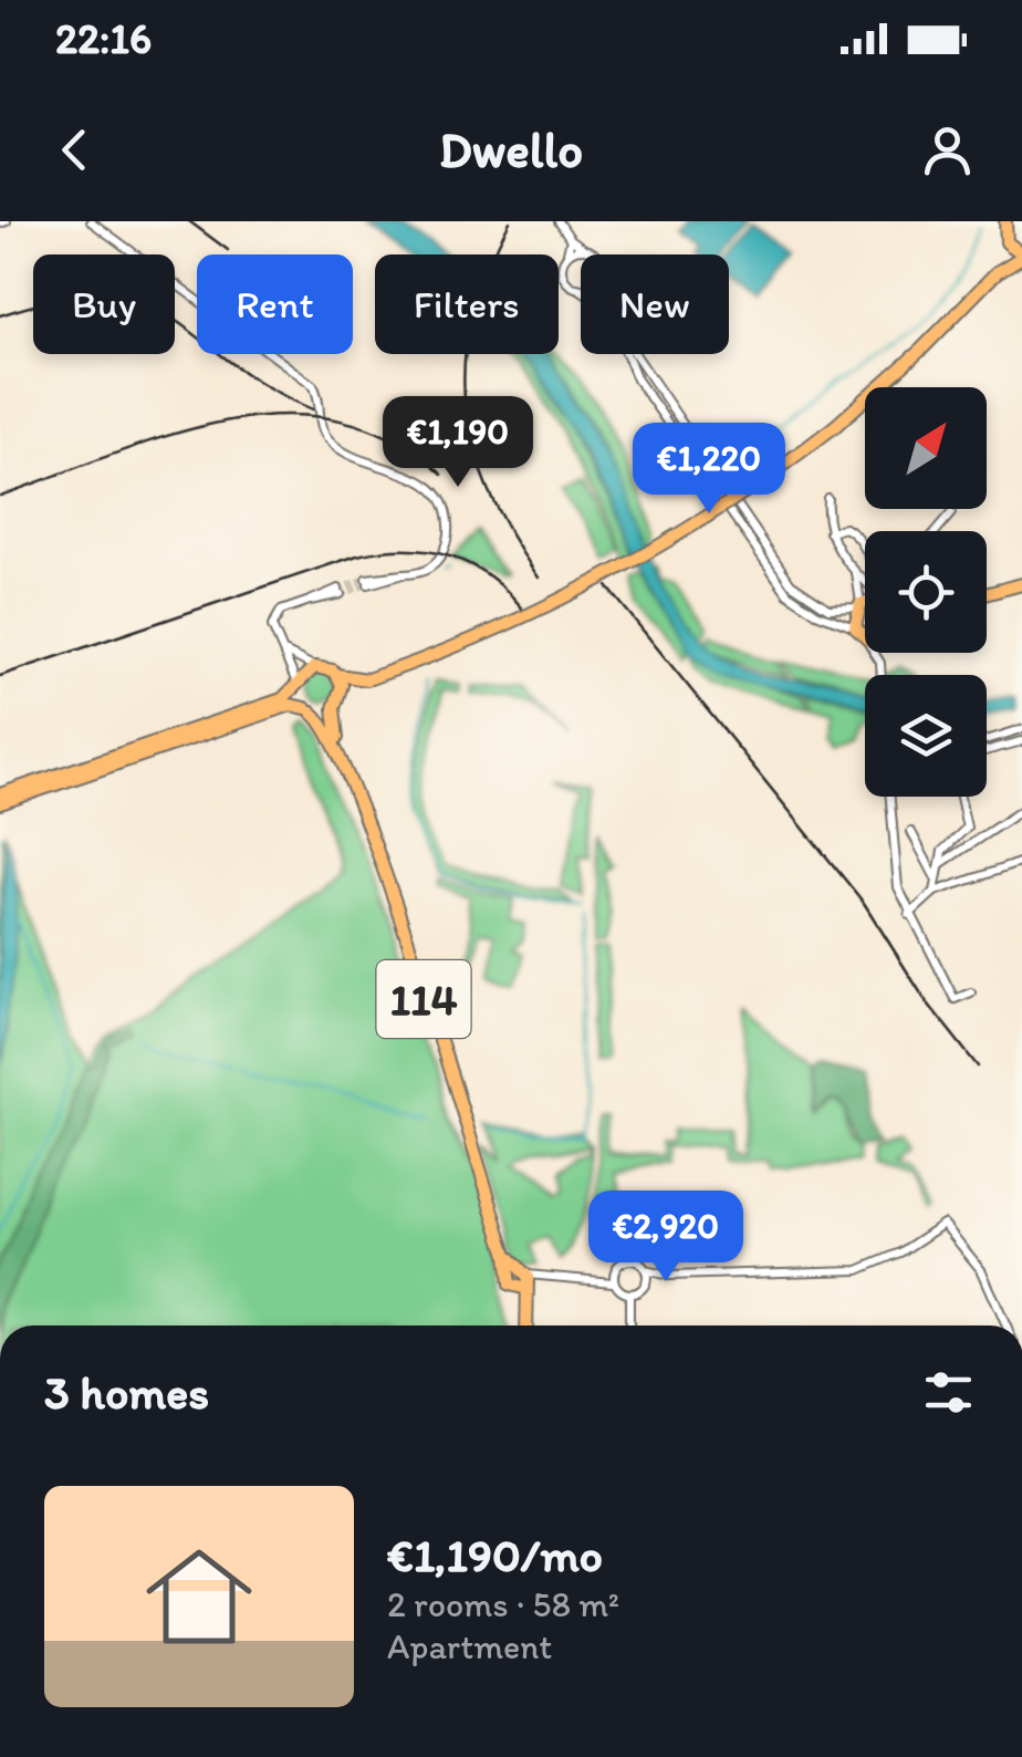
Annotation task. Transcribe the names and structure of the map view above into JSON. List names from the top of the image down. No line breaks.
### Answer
{"streets":{"main road":["114"]},"north":"top right","page":{"status":"22:16","header":"Dwello","chip":["Buy","Rent","Filters","New"],"price":["€1,190","€1,220","€2,920"],"heading":"3 homes","list":[{"name":"€1,190/mo","note":"2 rooms · 58 m² · Apartment"}]}}
